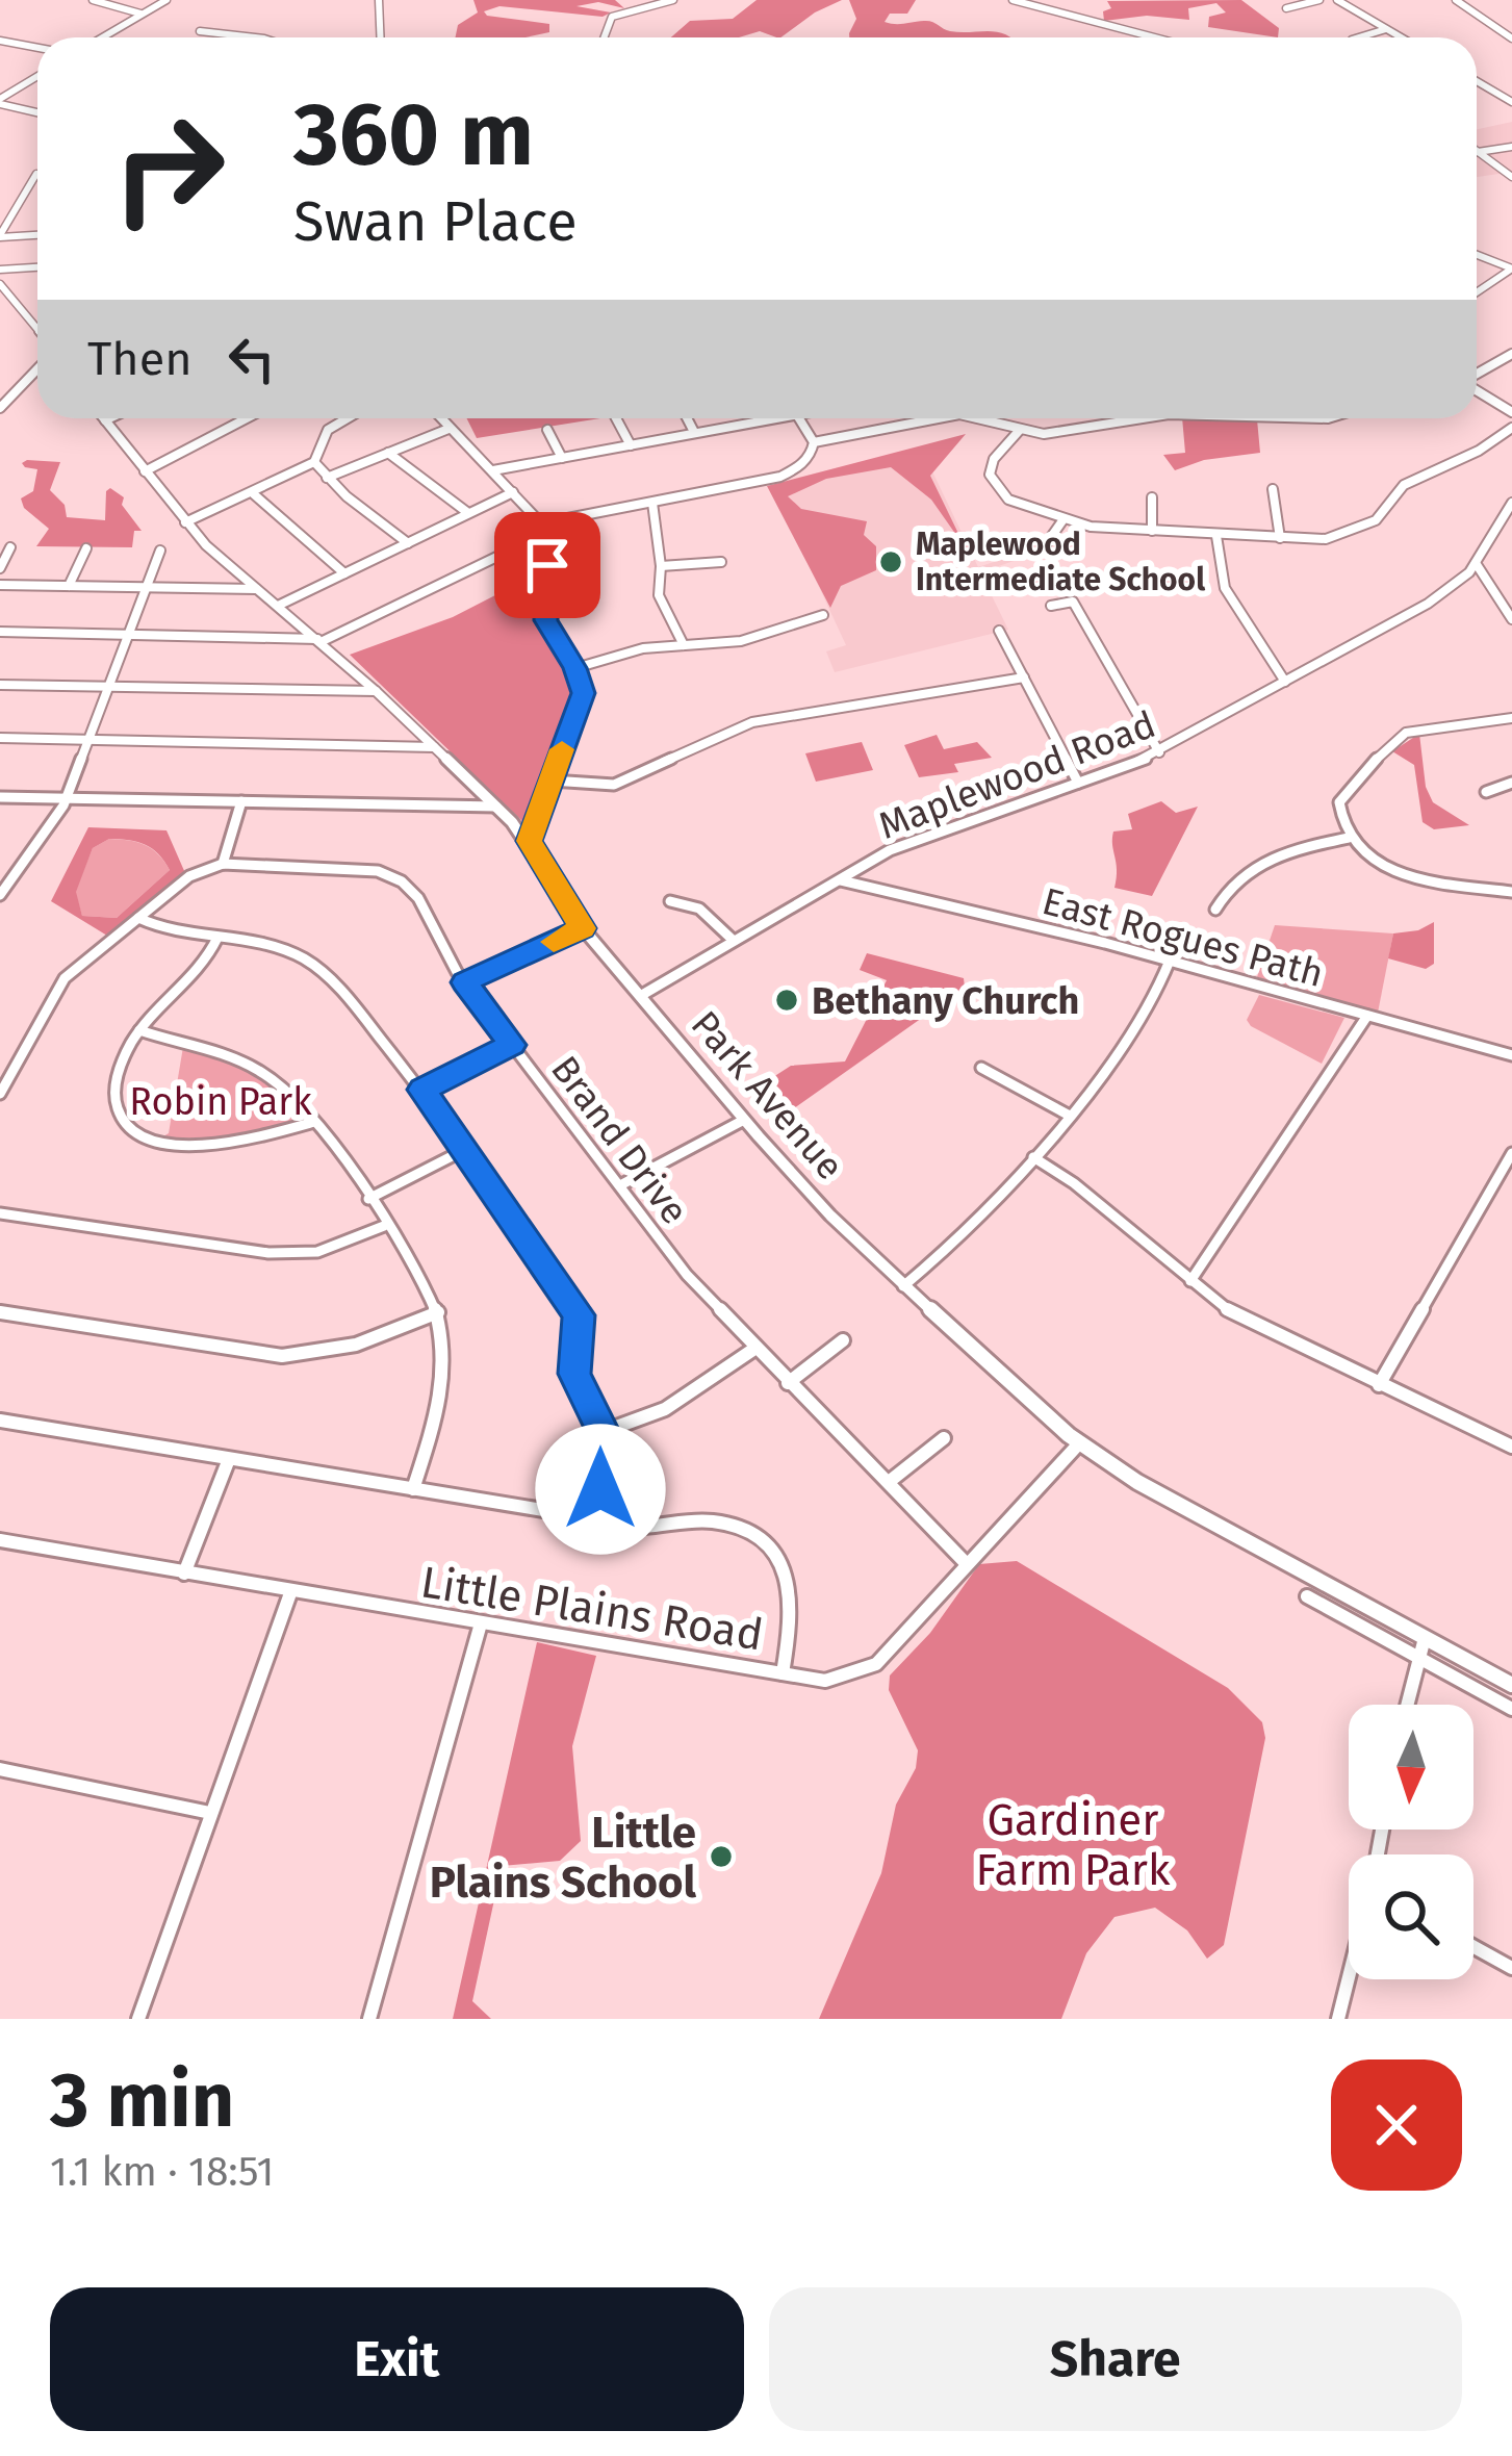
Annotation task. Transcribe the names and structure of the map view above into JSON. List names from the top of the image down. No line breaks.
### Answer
{"streets":{"main road":["Park Avenue"],"street":["Maplewood Road","East Rogues Path","Brand Drive","Little Plains Road"]},"crossings":[["Maplewood Road","East Rogues Path"],["Maplewood Road","Park Avenue"],["Park Avenue","Little Plains Road"],["Brand Drive","Little Plains Road"]],"parks":["Robin Park","Gardiner Farm Park"],"places":["Maplewood Intermediate School","Bethany Church","Little Plains School"],"north":"bottom","page":{"turn":["360 m","Swan Place"],"then":"Then","heading":["3 min","1.1 km · 18:51"],"buttons":["Exit","Share"]}}
